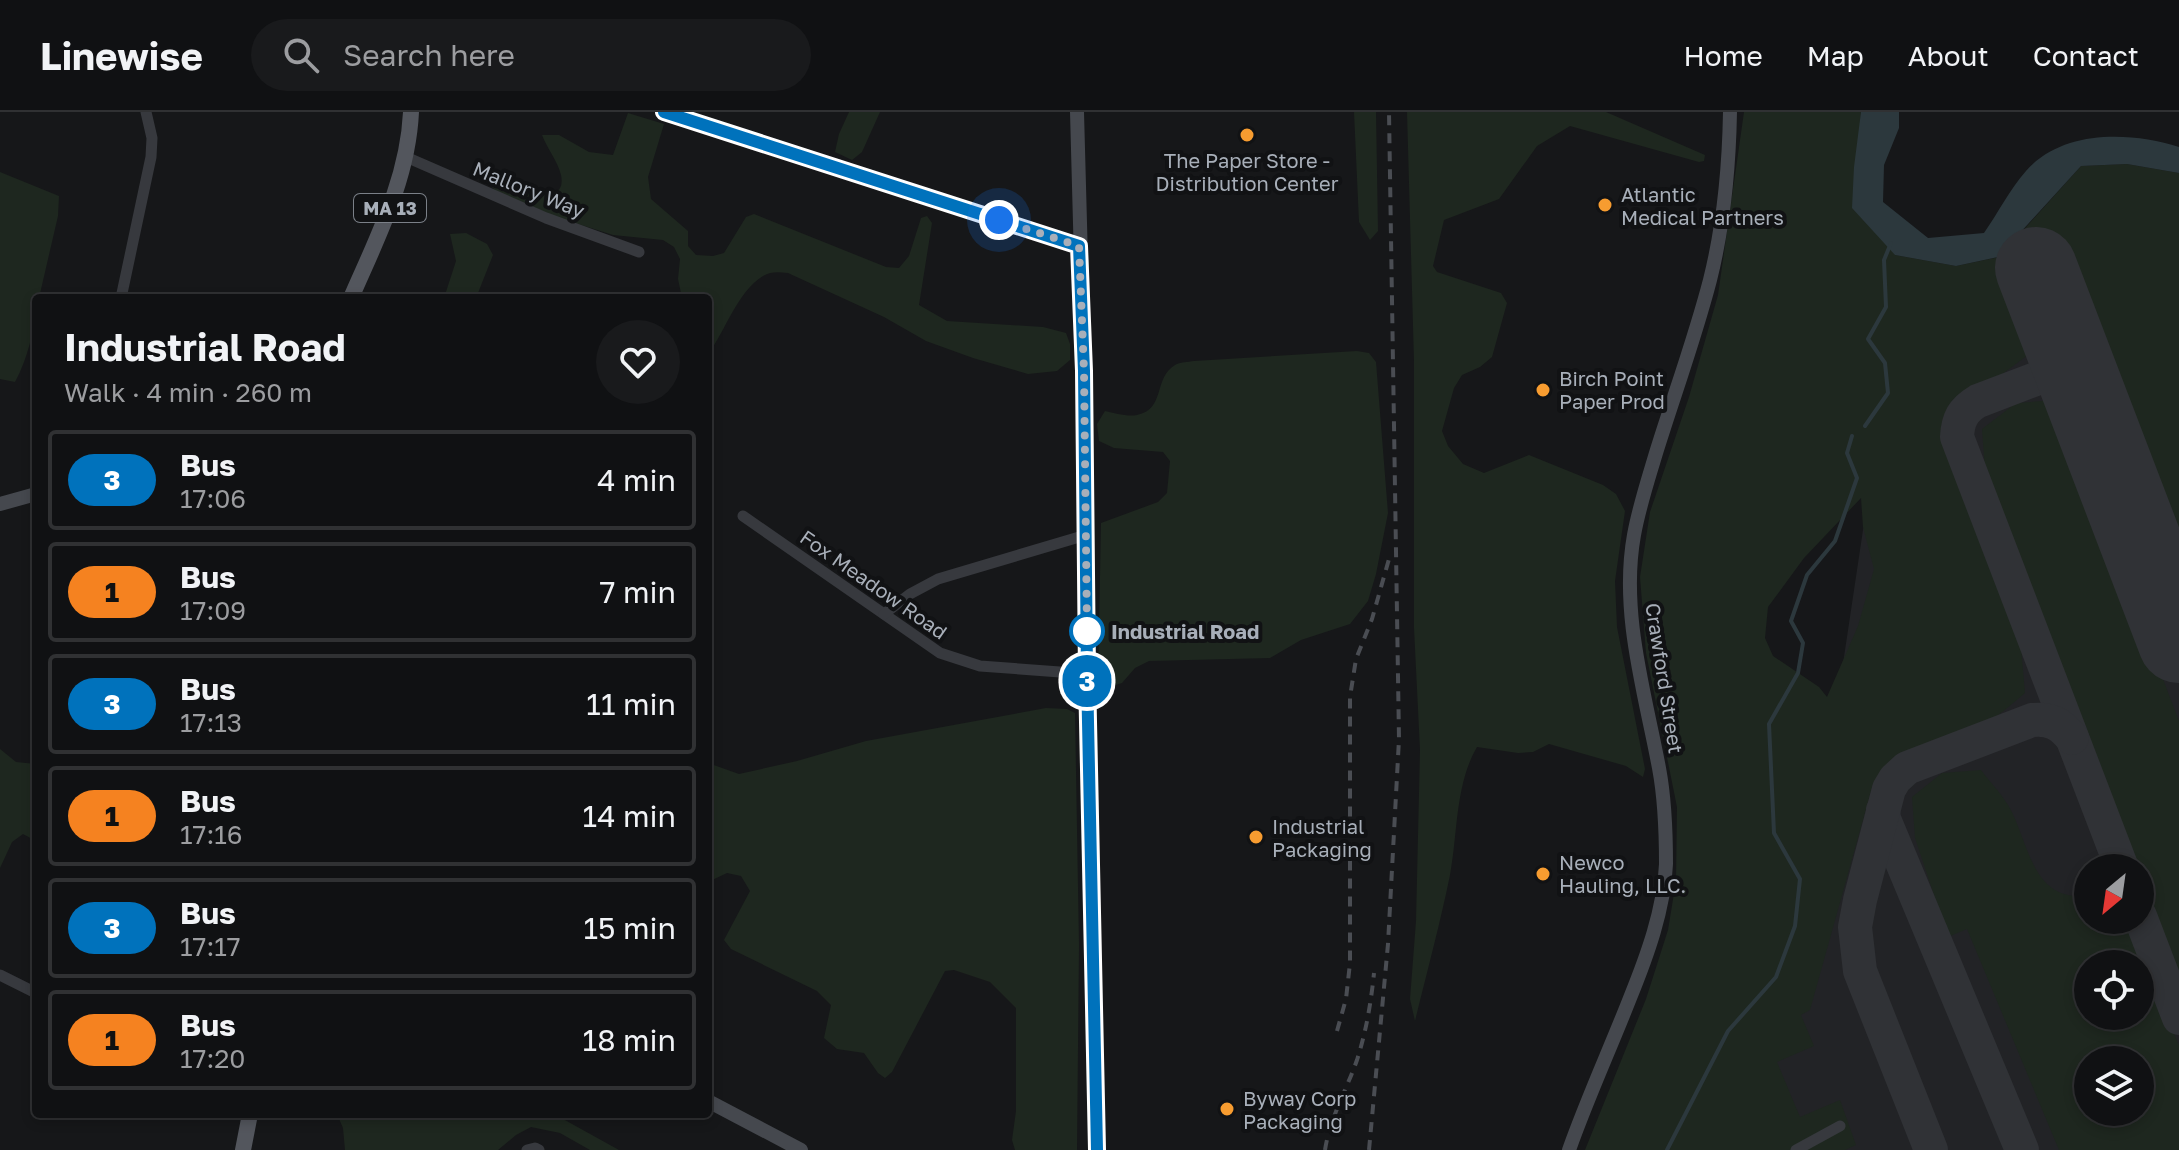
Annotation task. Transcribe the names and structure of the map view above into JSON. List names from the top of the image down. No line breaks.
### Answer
{"streets":{"main road":["MA 13"],"street":["Mallory Way","Fox Meadow Road","Crawford Street"]},"crossings":[["Mallory Way","MA 13"]],"places":["The Paper Store - Distribution Center","Atlantic Medical Partners","Birch Point Paper Prod","Industrial Road","Industrial Packaging","Newco Hauling, LLC.","Byway Corp Packaging"],"lines":["bus line 3"],"north":"bottom left","page":{"header":"Linewise","search":"Search here","nav":["Home","Map","About","Contact"],"on_map":"3","heading":["Industrial Road","Walk · 4 min · 260 m"],"list":[{"mark":"3","name":"Bus","note":"17:06","value":"4 min"},{"mark":"1","name":"Bus","note":"17:09","value":"7 min"},{"mark":"3","name":"Bus","note":"17:13","value":"11 min"},{"mark":"1","name":"Bus","note":"17:16","value":"14 min"},{"mark":"3","name":"Bus","note":"17:17","value":"15 min"},{"mark":"1","name":"Bus","note":"17:20","value":"18 min"}]}}
